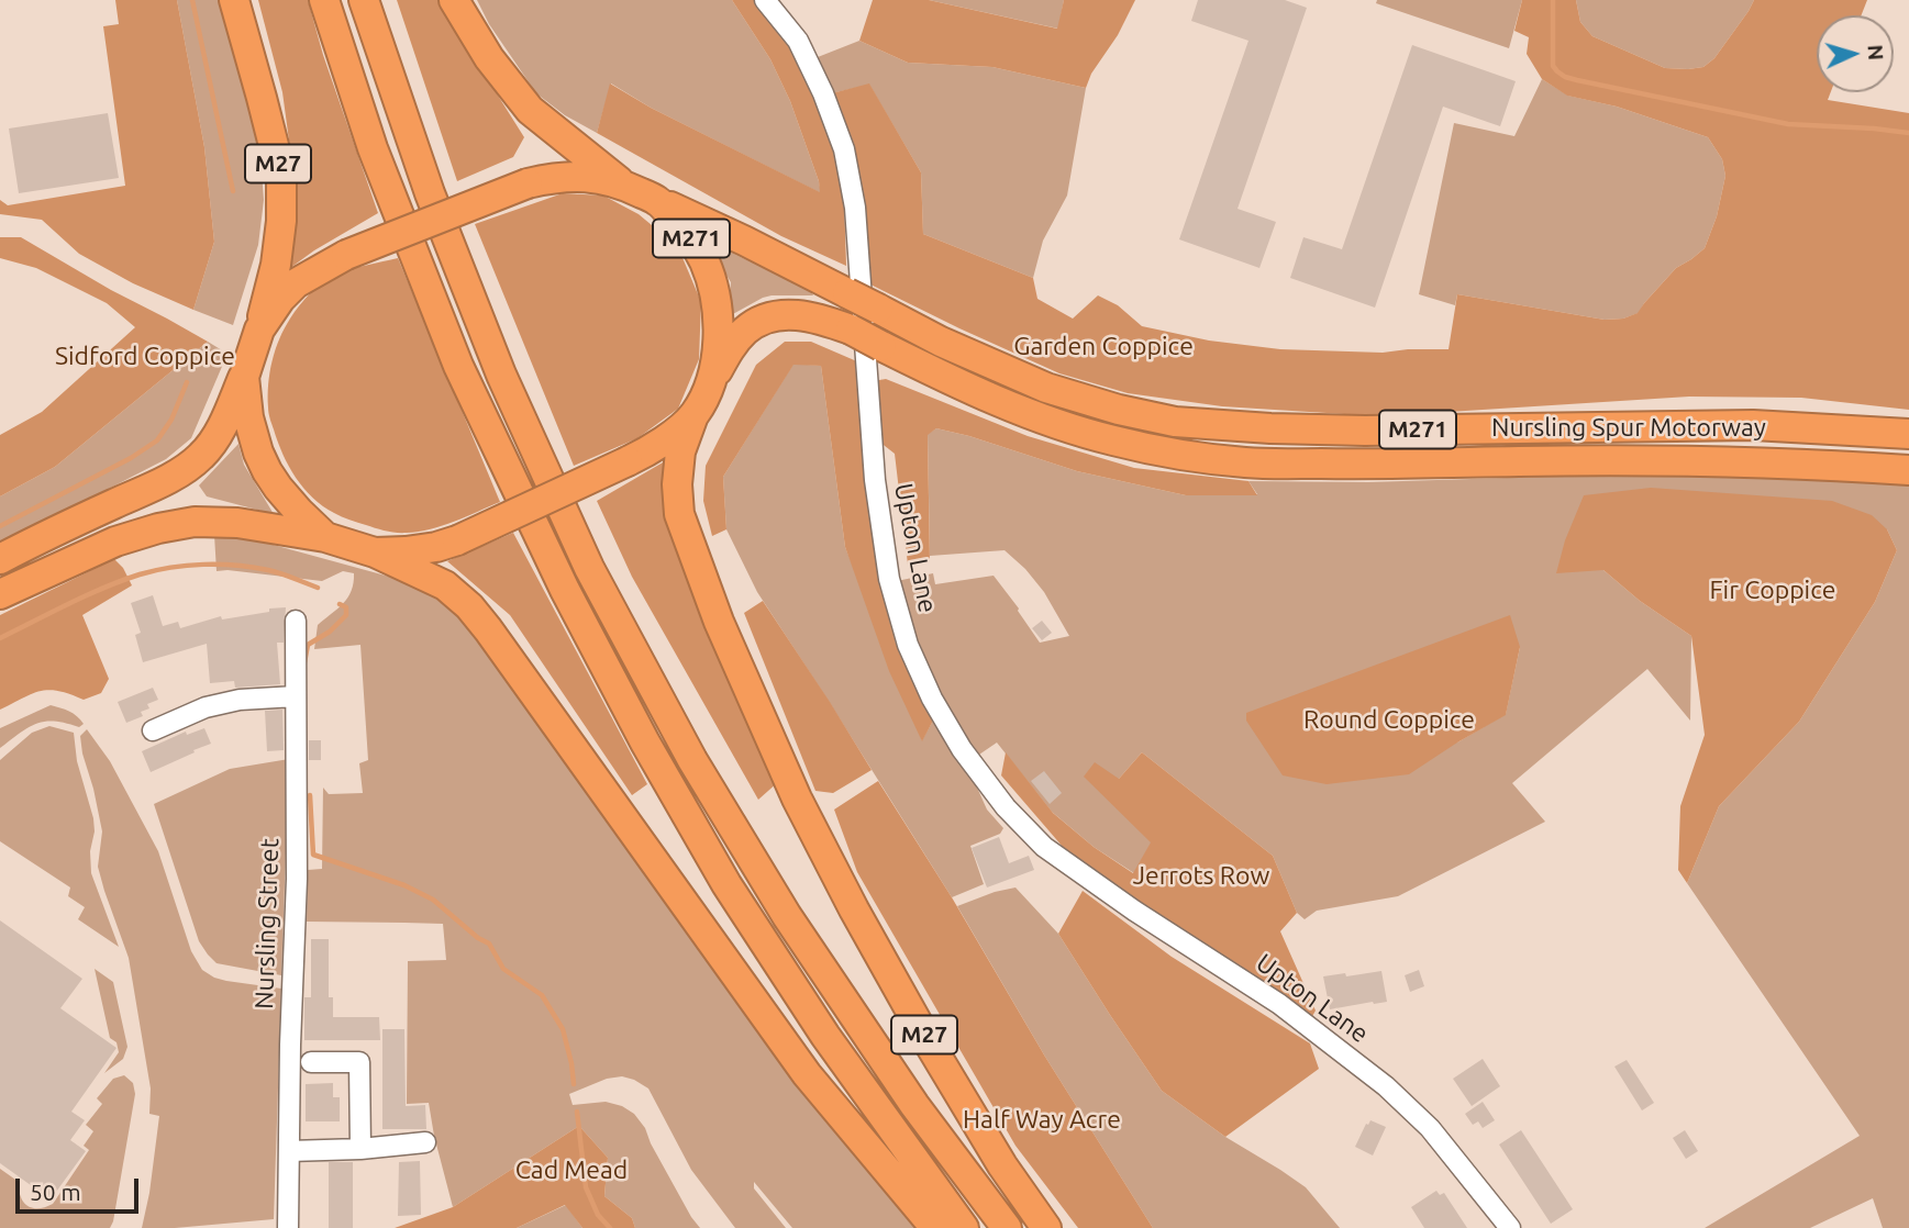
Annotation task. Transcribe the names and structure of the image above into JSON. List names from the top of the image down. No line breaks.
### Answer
{"streets":{"highway":["M27","M271","Nursling Spur Motorway"],"street":["Upton Lane","Nursling Street"]},"crossings":[["M27","M271"],["M271","Nursling Spur Motorway"]],"parks":["Garden Coppice","Sidford Coppice","Fir Coppice","Round Coppice","Jerrots Row","Half Way Acre","Cad Mead"],"scale_bar":"50 m","north":"right"}
